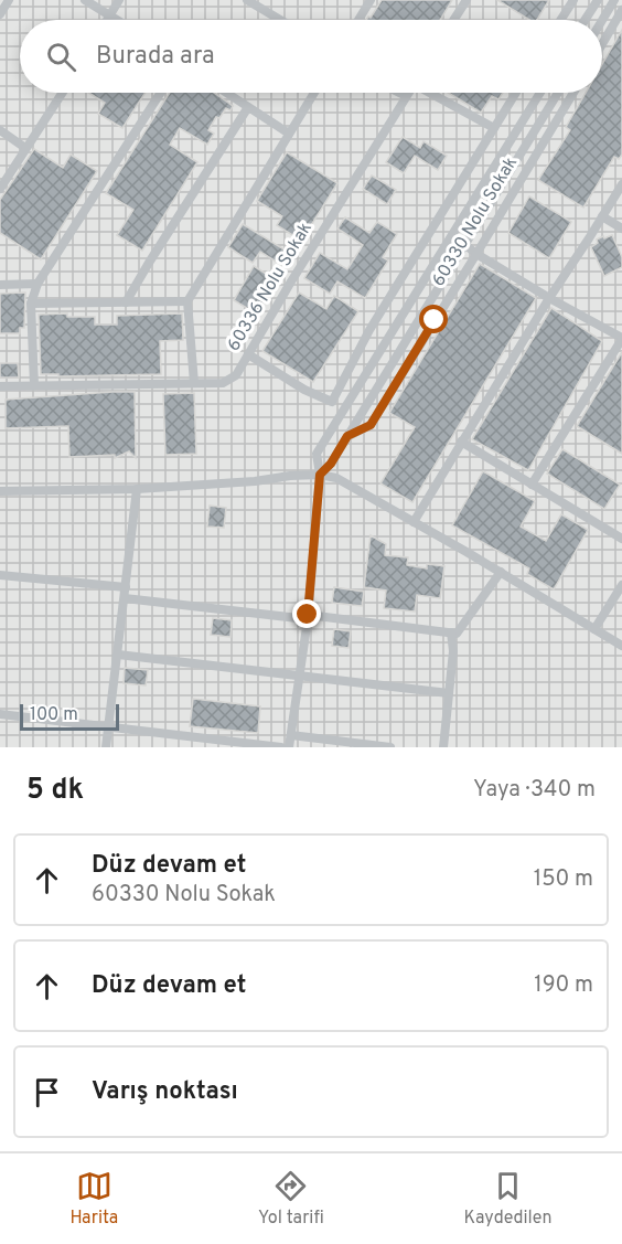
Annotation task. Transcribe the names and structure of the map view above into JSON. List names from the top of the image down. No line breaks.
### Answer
{"streets":{"street":["60330 Nolu Sokak","60336 Nolu Sokak"]},"scale_bar":"100 m","page":{"search":"Burada ara","scale":"100 m","heading":["5 dk","Yaya · 340 m"],"list":[["Düz devam et","60330 Nolu Sokak","150 m"],["Düz devam et","190 m"],"Varış noktası"],"nav":["Harita","Yol tarifi","Kaydedilen"]}}
